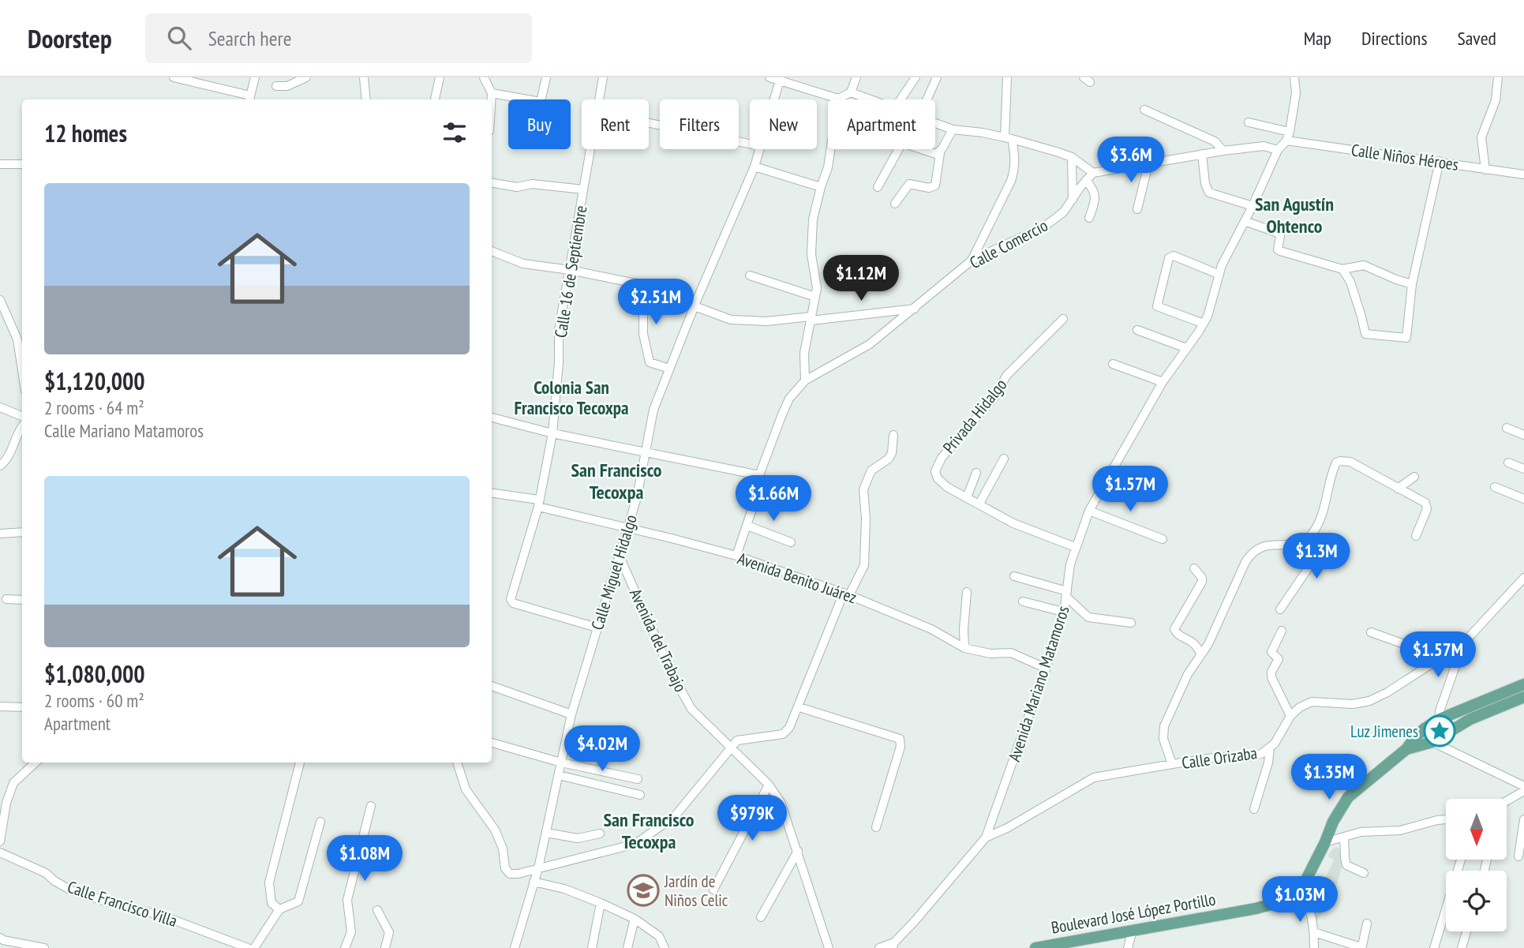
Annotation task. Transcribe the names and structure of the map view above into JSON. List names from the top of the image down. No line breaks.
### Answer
{"streets":{"main road":["Boulevard José López Portillo"],"street":["Calle Niños Héroes","Calle Comercio","Calle 16 de Septiembre","Privada Hidalgo","Calle Miguel Hidalgo","Avenida Benito Juárez","Avenida del Trabajo","Avenida Mariano Matamoros","Calle Orizaba","Calle Francisco Villa"]},"crossings":[["Calle Niños Héroes","Avenida Mariano Matamoros"],["Calle 16 de Septiembre","Calle Miguel Hidalgo"],["Calle 16 de Septiembre","Avenida Benito Juárez"],["Privada Hidalgo","Avenida Mariano Matamoros"],["Calle Miguel Hidalgo","Avenida Benito Juárez"],["Calle Miguel Hidalgo","Avenida del Trabajo"],["Avenida Benito Juárez","Avenida Mariano Matamoros"],["Avenida Mariano Matamoros","Calle Orizaba"]],"districts":["San Agustín Ohtenco","Colonia San Francisco Tecoxpa","San Francisco Tecoxpa","San Francisco Tecoxpa"],"places":{"place":["Luz Jimenes"],"school or university":["Jardín de Niños Celic"]},"north":"bottom","page":{"header":"Doorstep","search":"Search here","nav":["Map","Directions","Saved"],"chip":["Buy","Rent","Filters","New","Apartment"],"heading":"12 homes","price":["$3.6M","$1.12M","$2.51M","$1.57M","$1.66M","$1.3M","$1.57M","$4.02M","$1.35M","$979K","$1.08M","$1.03M"],"list":[{"name":"$1,120,000","note":"2 rooms · 64 m² · Calle Mariano Matamoros"},{"name":"$1,080,000","note":"2 rooms · 60 m² · Apartment"}]}}
